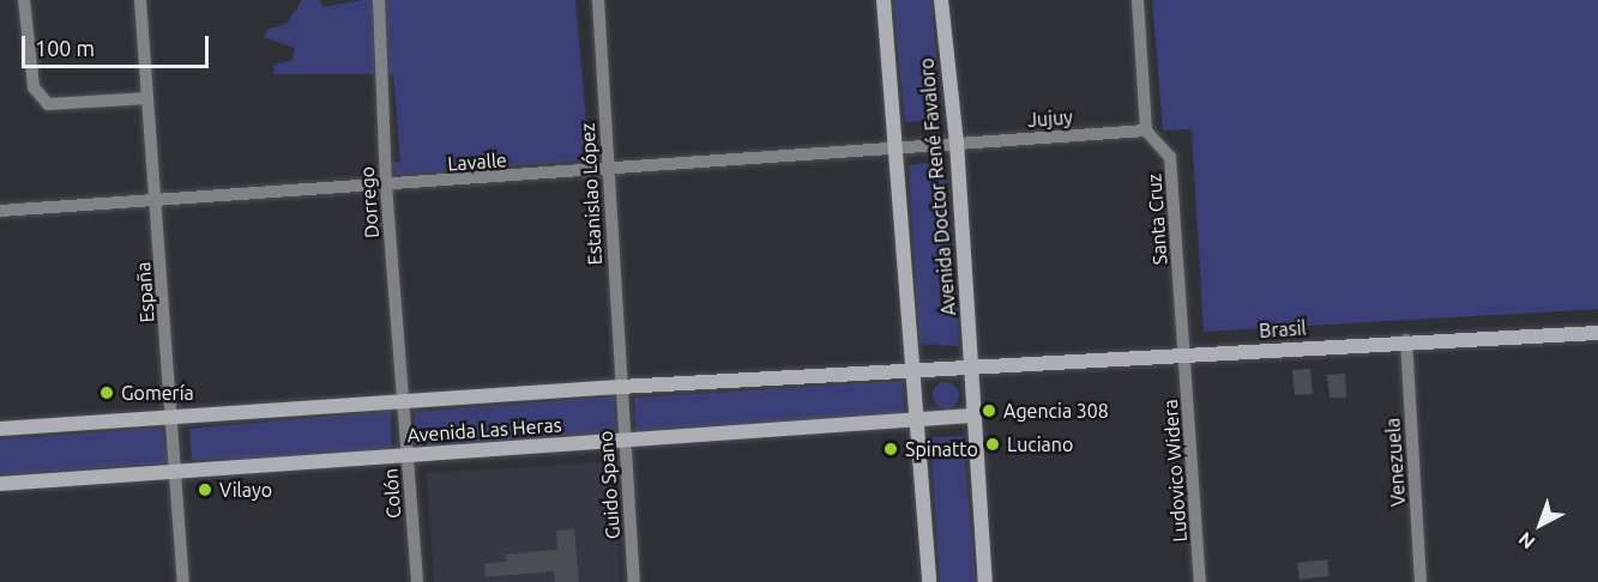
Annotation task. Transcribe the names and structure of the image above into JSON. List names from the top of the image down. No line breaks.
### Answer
{"streets":{"main road":["Avenida Doctor René Favaloro","Brasil","Avenida Las Heras"],"street":["Jujuy","Lavalle","Estanislao López","Dorrego","Santa Cruz","España","Venezuela","Ludovico Widera","Guido Spano","Colón"]},"crossings":[["Jujuy","Lavalle"],["Jujuy","Avenida Doctor René Favaloro"],["Jujuy","Santa Cruz"],["Lavalle","Avenida Doctor René Favaloro"],["Lavalle","Estanislao López"],["Lavalle","Dorrego"],["Lavalle","España"],["Avenida Doctor René Favaloro","Brasil"],["Avenida Doctor René Favaloro","Avenida Las Heras"],["Estanislao López","Avenida Las Heras"],["Estanislao López","Guido Spano"],["Dorrego","Avenida Las Heras"],["Dorrego","Colón"],["Santa Cruz","Brasil"],["Santa Cruz","Ludovico Widera"],["España","Avenida Las Heras"],["Brasil","Avenida Las Heras"],["Brasil","Venezuela"],["Brasil","Ludovico Widera"],["Avenida Las Heras","Guido Spano"],["Avenida Las Heras","Colón"]],"places":["Gomería","Agencia 308","Luciano","Spinatto","Vilayo"],"scale_bar":"100 m","north":"bottom left"}
